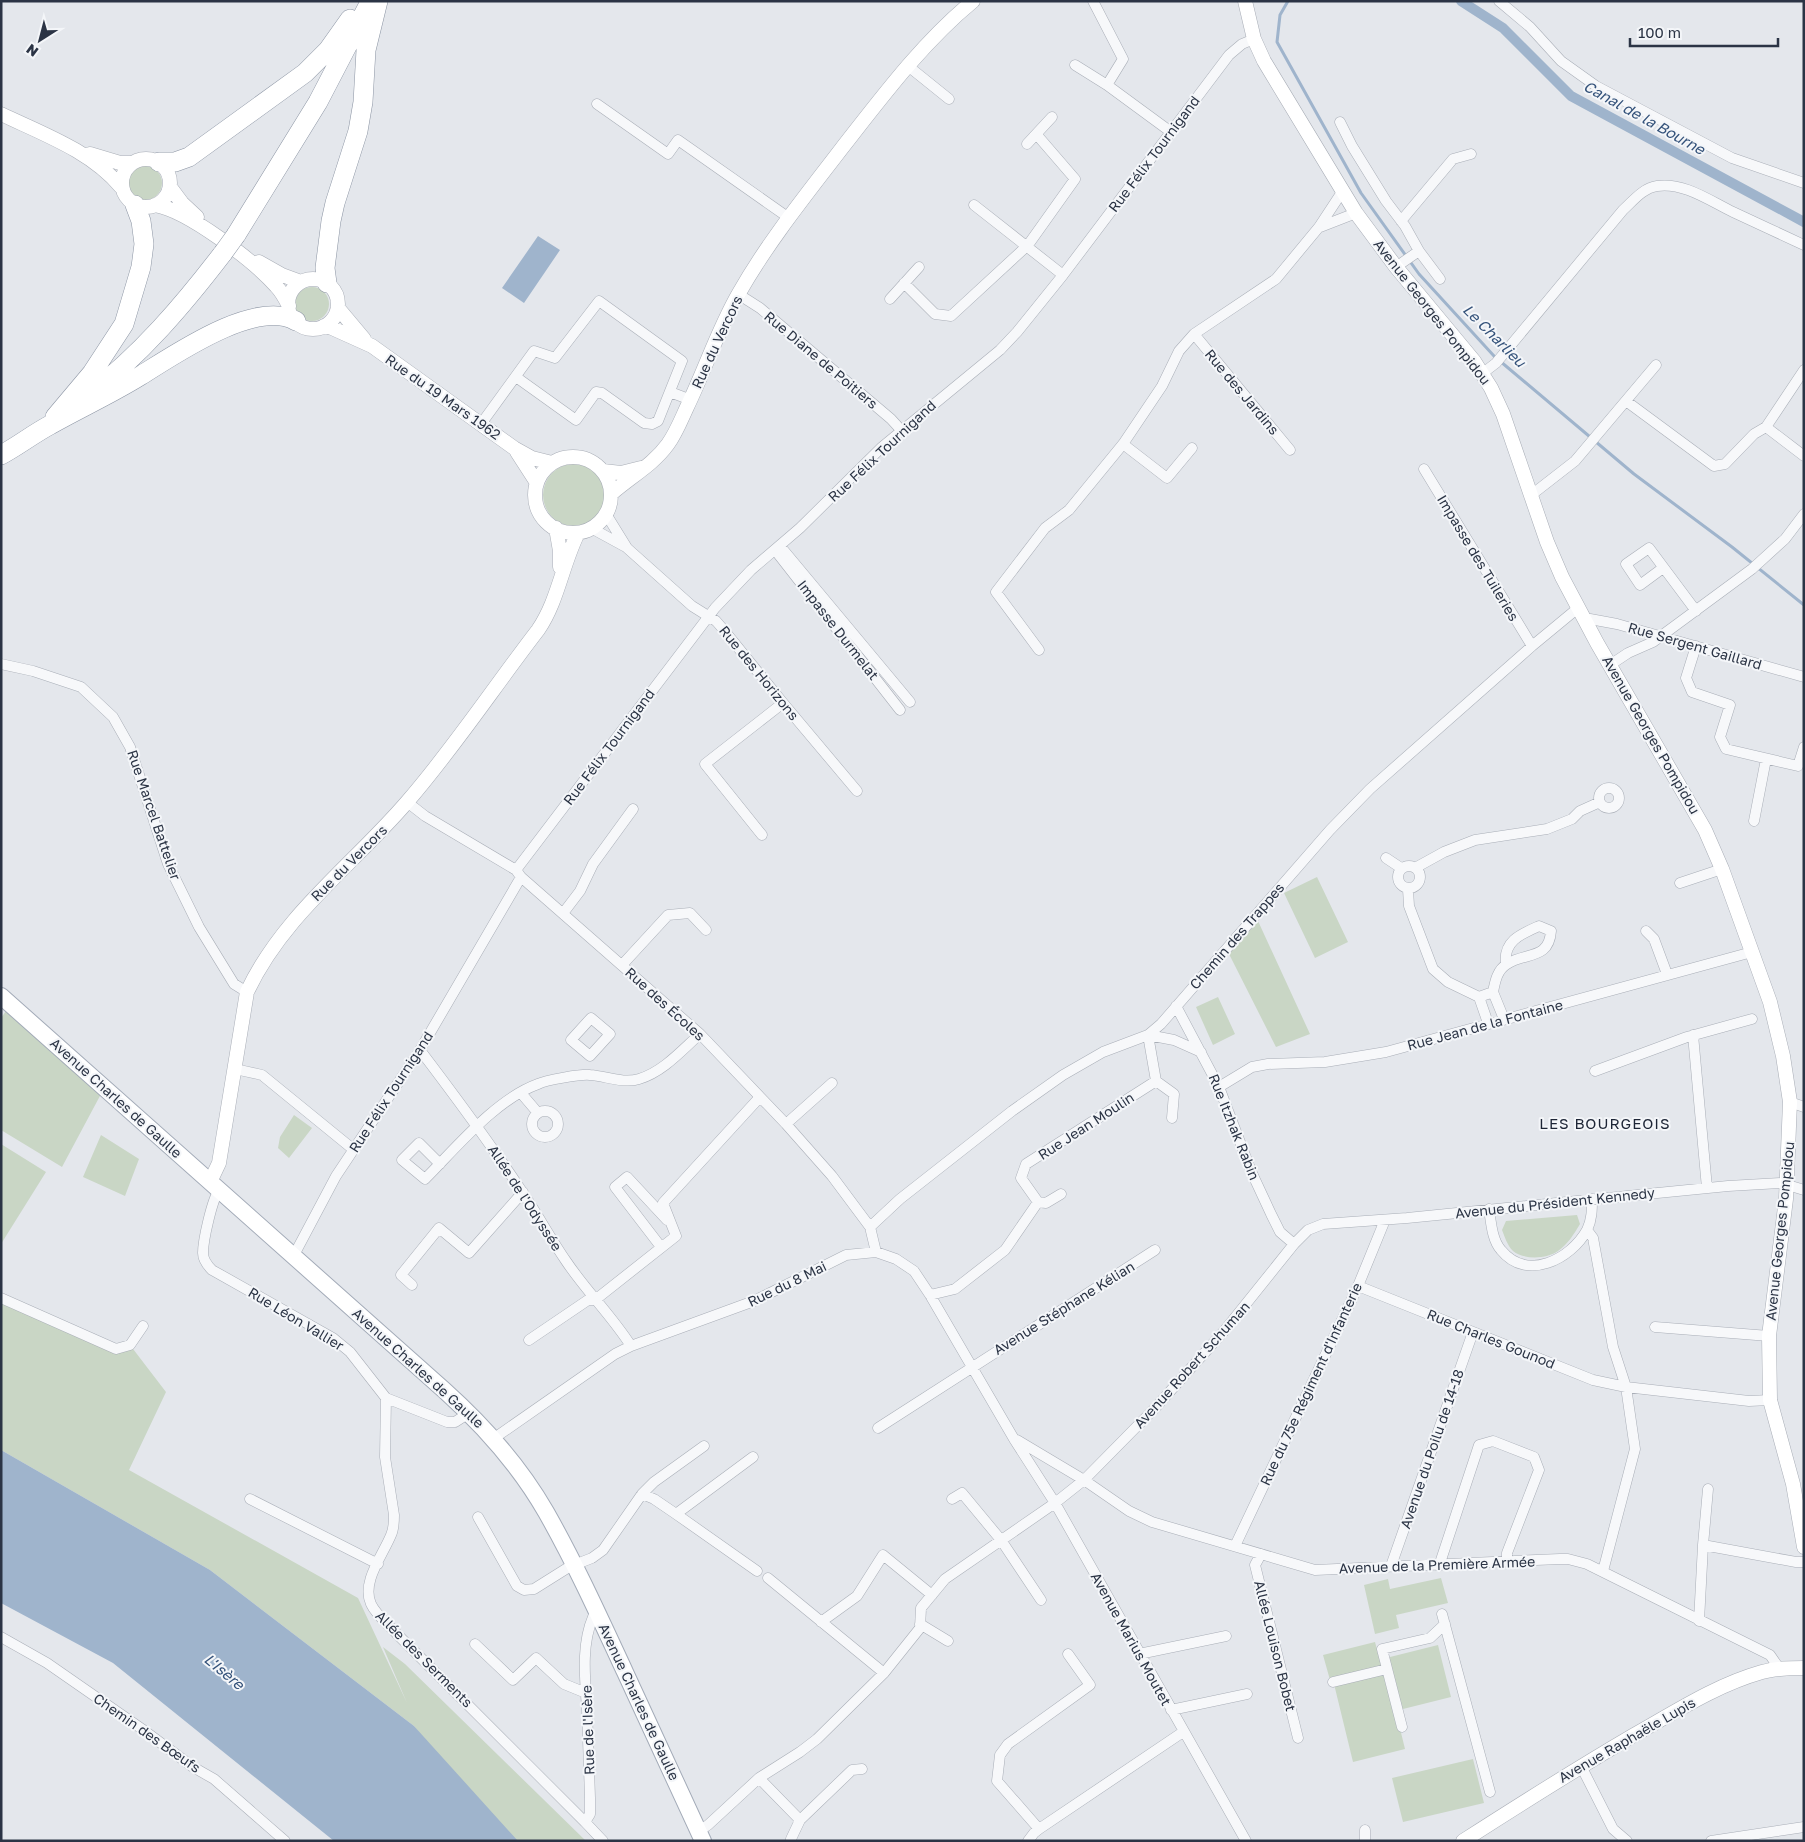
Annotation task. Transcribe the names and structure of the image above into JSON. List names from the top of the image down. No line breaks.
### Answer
{"streets":{"main road":["Avenue Charles de Gaulle"],"street":["Rue Félix Tournigand","Avenue Georges Pompidou","Rue du Vercors","Rue Diane de Poitiers","Rue des Jardins","Rue du 19 Mars 1962","Impasse des Tuileries","Impasse Durmelat","Rue Sergent Gaillard","Rue des Horizons","Rue Marcel Battelier","Chemin des Trappes","Rue des Écoles","Rue Jean de la Fontaine","Rue Jean Moulin","Rue Itzhak Rabin","Allée de l'Odyssée","Avenue du Président Kennedy","Rue du 8 Mai","Avenue Stéphane Kélian","Rue Léon Vallier","Rue Charles Gounod","Avenue Robert Schuman","Rue du 75e Régiment d'Infanterie","Avenue du Poilu de 14-18","Avenue de la Première Armée","Avenue Marius Moutet","Allée Louison Bobet","Allée des Serments","Rue de l'Isère","Chemin des Bœufs","Avenue Raphaële Lupis"]},"crossings":[["Rue Félix Tournigand","Avenue Georges Pompidou"],["Rue Félix Tournigand","Rue Diane de Poitiers"],["Rue Félix Tournigand","Impasse Durmelat"],["Rue Félix Tournigand","Rue des Horizons"],["Rue Félix Tournigand","Rue des Écoles"],["Rue Félix Tournigand","Avenue Charles de Gaulle"],["Rue Félix Tournigand","Allée de l'Odyssée"],["Avenue Georges Pompidou","Rue Sergent Gaillard"],["Avenue Georges Pompidou","Chemin des Trappes"],["Avenue Georges Pompidou","Rue Jean de la Fontaine"],["Avenue Georges Pompidou","Avenue du Président Kennedy"],["Avenue Georges Pompidou","Rue Charles Gounod"],["Rue du Vercors","Rue Diane de Poitiers"],["Rue du Vercors","Rue du 19 Mars 1962"],["Rue du Vercors","Rue des Horizons"],["Rue du Vercors","Rue Marcel Battelier"],["Rue du Vercors","Rue des Écoles"],["Rue du Vercors","Avenue Charles de Gaulle"],["Rue du Vercors","Rue Léon Vallier"],["Rue du 19 Mars 1962","Rue des Horizons"],["Impasse des Tuileries","Chemin des Trappes"],["Chemin des Trappes","Rue des Écoles"],["Chemin des Trappes","Rue Itzhak Rabin"],["Rue des Écoles","Rue du 8 Mai"],["Rue Jean de la Fontaine","Rue Itzhak Rabin"],["Avenue Charles de Gaulle","Rue du 8 Mai"],["Avenue Charles de Gaulle","Rue Léon Vallier"],["Avenue Charles de Gaulle","Avenue Robert Schuman"],["Avenue Charles de Gaulle","Rue de l'Isère"],["Rue Itzhak Rabin","Avenue Robert Schuman"],["Allée de l'Odyssée","Rue du 8 Mai"],["Avenue du Président Kennedy","Avenue Robert Schuman"],["Avenue du Président Kennedy","Rue du 75e Régiment d'Infanterie"],["Rue du 8 Mai","Avenue Stéphane Kélian"],["Rue du 8 Mai","Avenue de la Première Armée"],["Rue du 8 Mai","Avenue Marius Moutet"],["Rue Léon Vallier","Allée des Serments"],["Rue Charles Gounod","Rue du 75e Régiment d'Infanterie"],["Rue Charles Gounod","Avenue du Poilu de 14-18"],["Avenue Robert Schuman","Avenue de la Première Armée"],["Avenue Robert Schuman","Avenue Marius Moutet"],["Rue du 75e Régiment d'Infanterie","Avenue de la Première Armée"],["Avenue du Poilu de 14-18","Avenue de la Première Armée"],["Avenue de la Première Armée","Avenue Marius Moutet"],["Avenue de la Première Armée","Allée Louison Bobet"],["Avenue de la Première Armée","Avenue Raphaële Lupis"],["Allée des Serments","Rue de l'Isère"]],"districts":["LES BOURGEOIS"],"water":["Canal de la Bourne","Le Charlieu","L'Isère"],"scale_bar":"100 m","north":"bottom left"}
